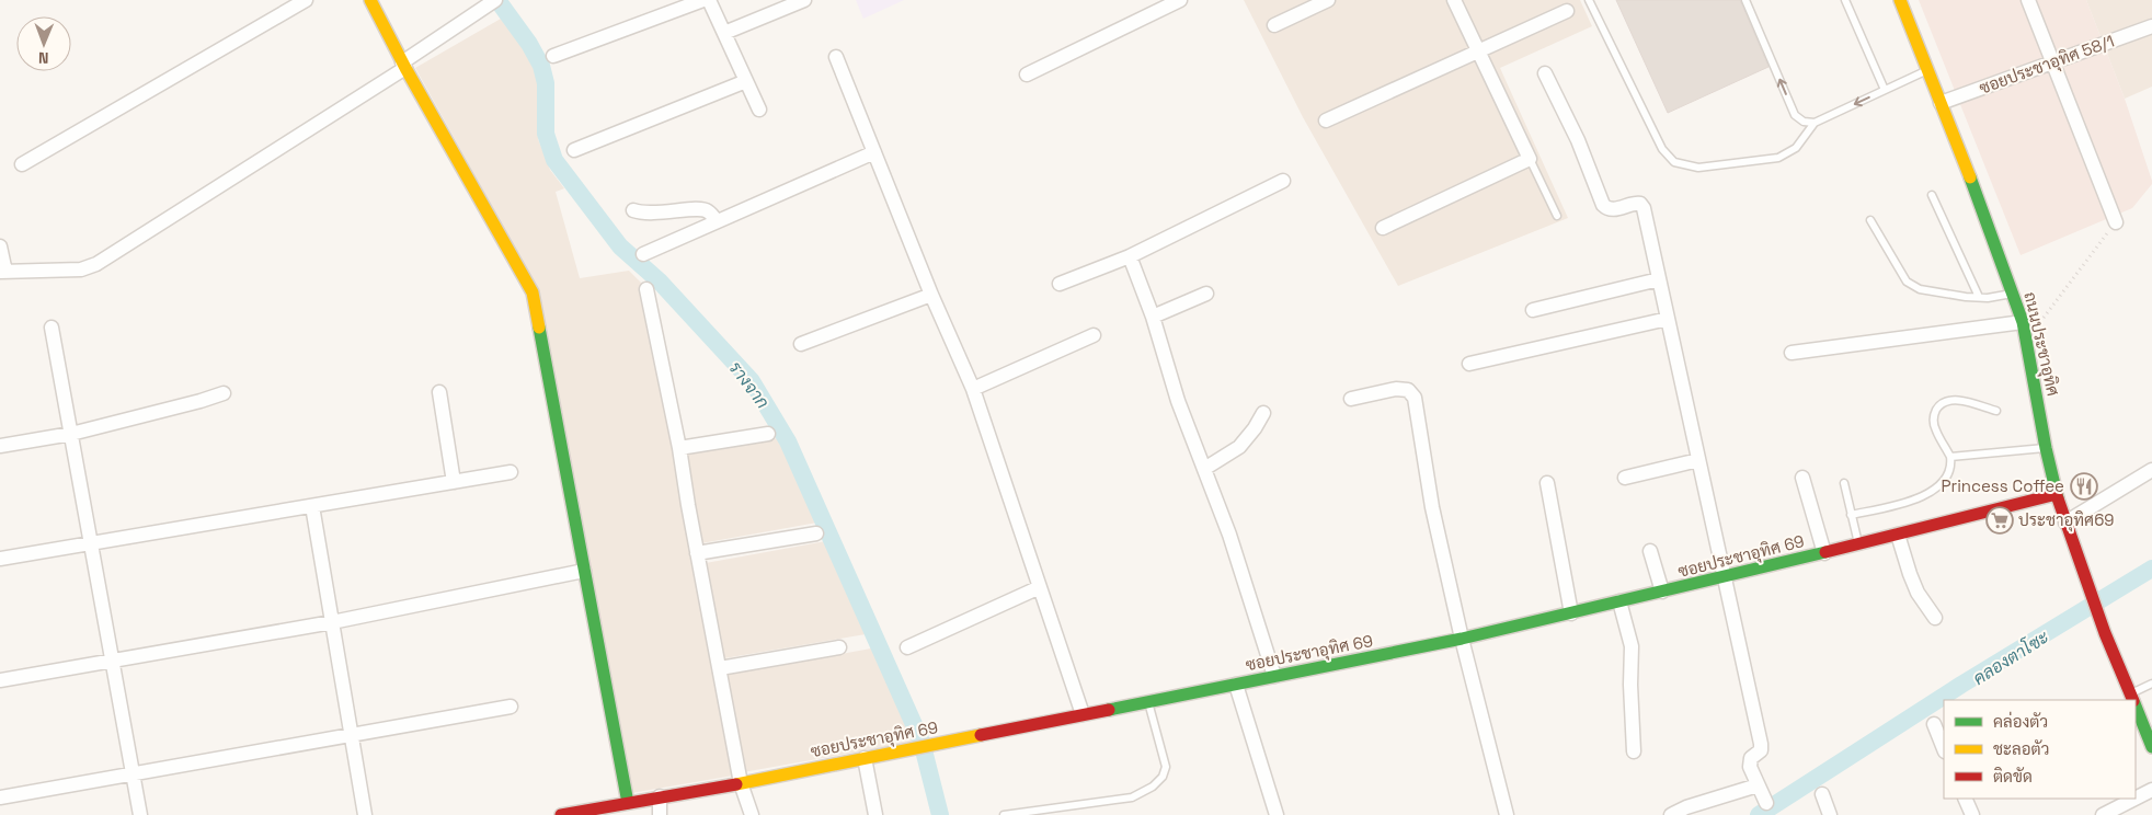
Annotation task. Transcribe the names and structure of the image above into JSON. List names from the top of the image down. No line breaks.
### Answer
{"streets":{"street":["ซอยประชาอุทิศ 58/1","ถนนประชาอุทิศ","ซอยประชาอุทิศ 69"]},"crossings":[["ซอยประชาอุทิศ 58/1","ถนนประชาอุทิศ"],["ถนนประชาอุทิศ","ซอยประชาอุทิศ 69"]],"water":["รางจาก","คลองตาโซะ"],"places":{"restaurant":["Princess Coffee"],"supermarket":["ประชาอุทิศ69"]},"legend":["คล่องตัว","ชะลอตัว","ติดขัด"],"north":"bottom"}
